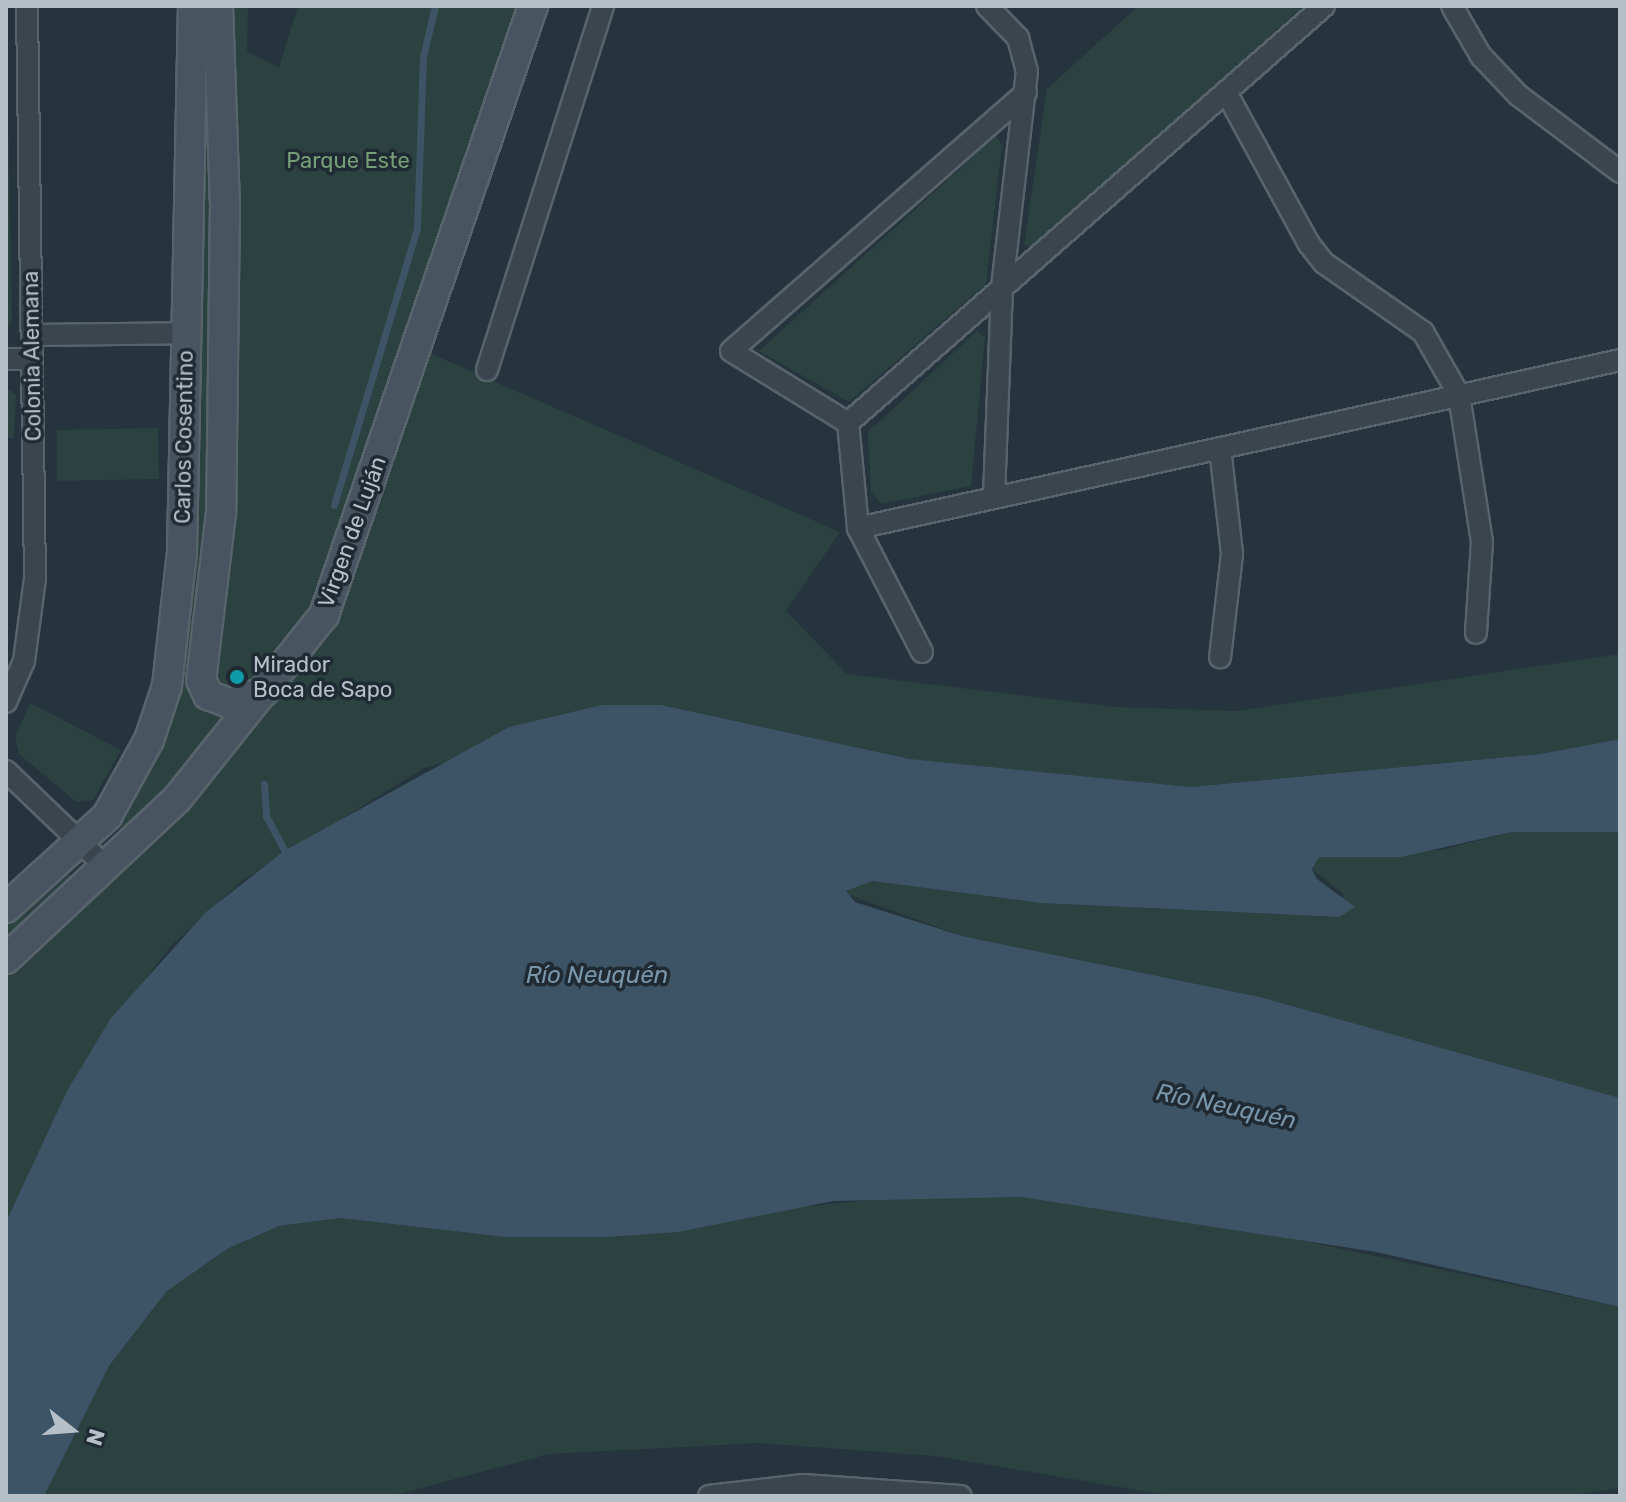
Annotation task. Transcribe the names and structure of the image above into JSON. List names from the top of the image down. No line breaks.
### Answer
{"streets":{"street":["Colonia Alemana","Carlos Cosentino","Virgen de Luján"]},"water":["Río Neuquén"],"parks":["Parque Este"],"places":["Mirador Boca de Sapo"],"north":"right"}
